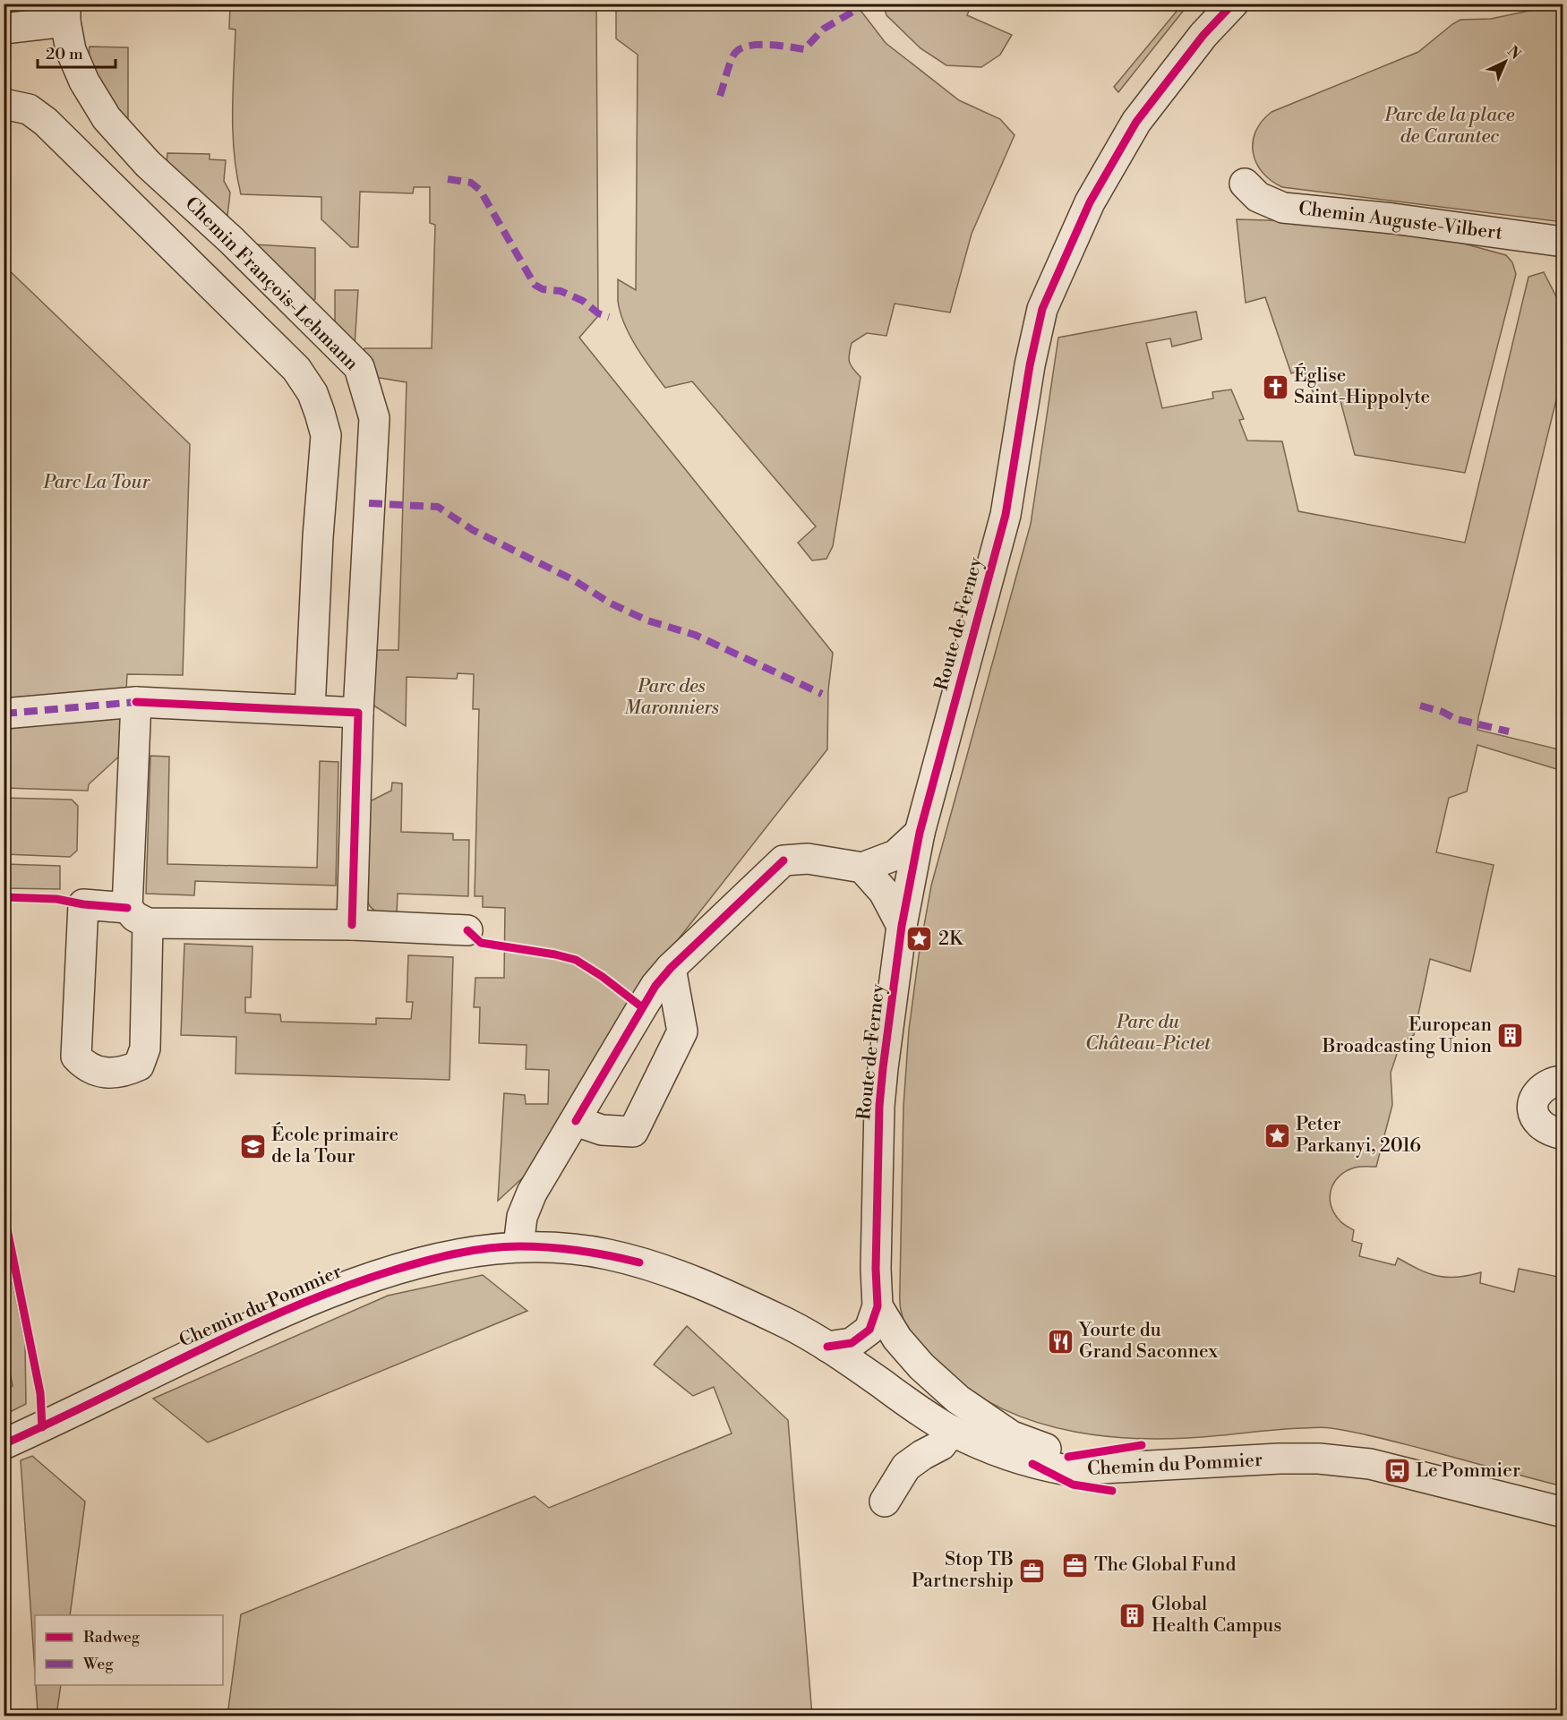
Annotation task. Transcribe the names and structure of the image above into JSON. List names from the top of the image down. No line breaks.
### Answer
{"streets":{"street":["Chemin Auguste-Vilbert","Chemin François-Lehmann","Route de Ferney","Chemin du Pommier"]},"parks":["Parc de la place de Carantec","Parc La Tour","Parc des Maronniers","Parc du Château-Pictet"],"places":{"church":["Église Saint-Hippolyte"],"place":["2K","Peter Parkanyi, 2016"],"building":["European Broadcasting Union","Global Health Campus"],"school or university":["École primaire de la Tour"],"restaurant":["Yourte du Grand Saconnex"],"bus stop":["Le Pommier"],"office":["The Global Fund","Stop TB Partnership"]},"legend":["Radweg","Weg"],"scale_bar":"20 m","north":"top right"}
